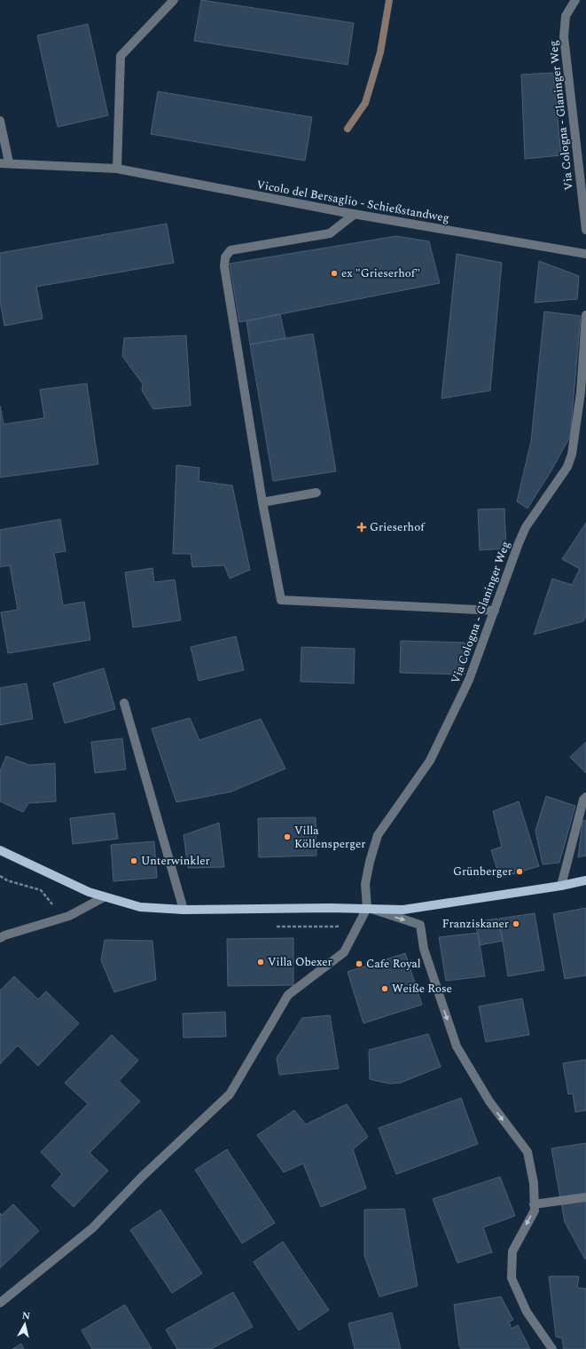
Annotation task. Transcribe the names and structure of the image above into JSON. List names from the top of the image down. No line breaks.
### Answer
{"streets":{"street":["Via Cologna - Glaninger Weg","Vicolo del Bersaglio - Schießstandweg"]},"places":{"other":["ex \"Grieserhof\"","Villa Köllensperger","Unterwinkler","Grünberger","Franziskaner","Villa Obexer","Cafe Royal","Weiße Rose"],"health":["Grieserhof"]},"north":"top"}
